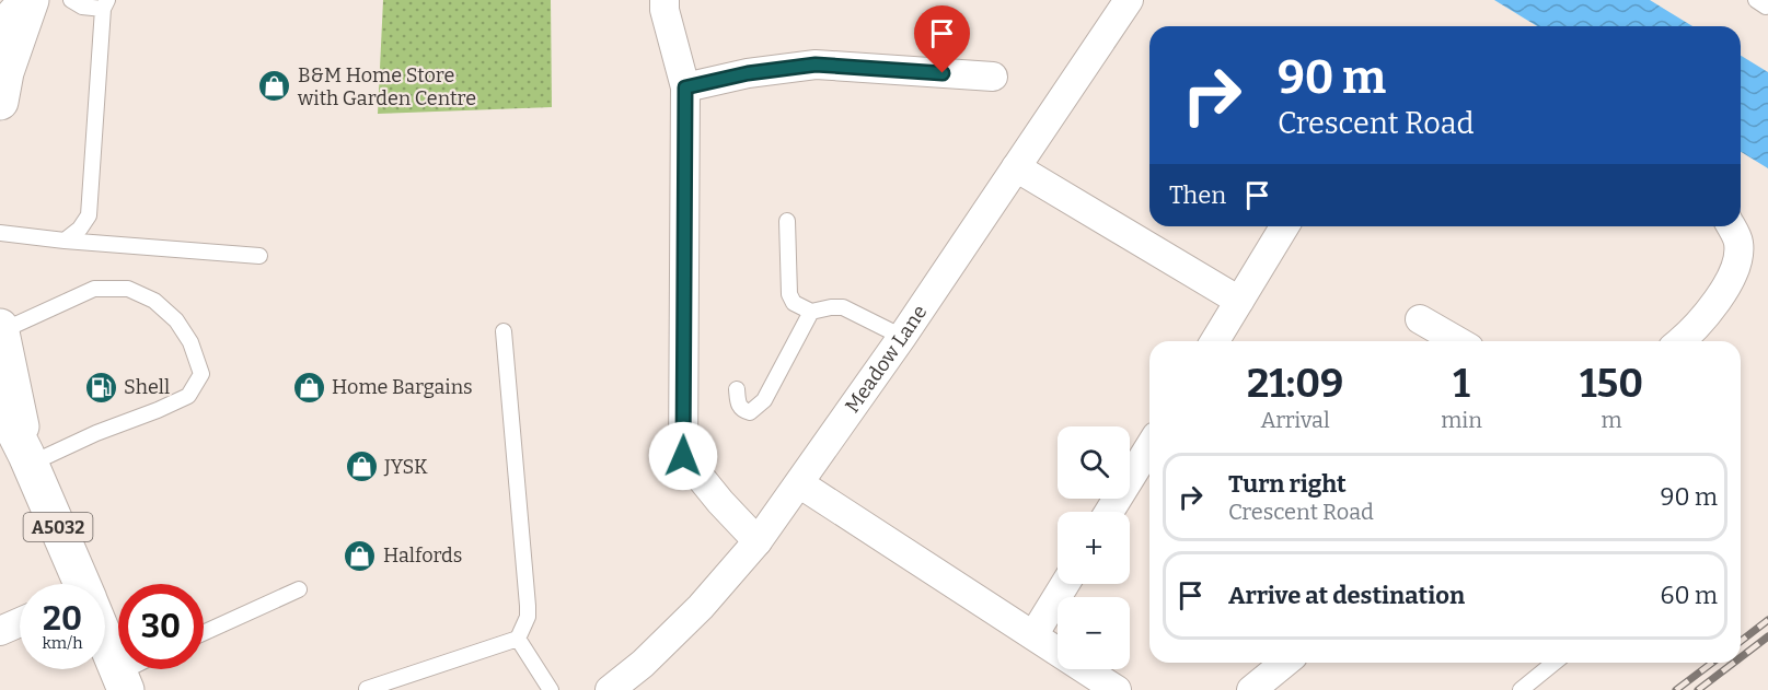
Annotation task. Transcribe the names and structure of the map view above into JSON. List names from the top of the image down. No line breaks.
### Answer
{"streets":{"main road":["A5032"],"street":["Meadow Lane"]},"places":{"shop":["B&M Home Store with Garden Centre","Home Bargains","JYSK","Halfords"],"fuel station":["Shell"]},"page":{"turn":["90 m","Crescent Road"],"then":"Then","eta":["21:09","Arrival","1","min","150","m"],"map_buttons":["+","−"],"list":[{"name":"Turn right","note":"Crescent Road","value":"90 m"},{"name":"Arrive at destination","value":"60 m"}],"speed":"20 km/h","limit":"30"}}
